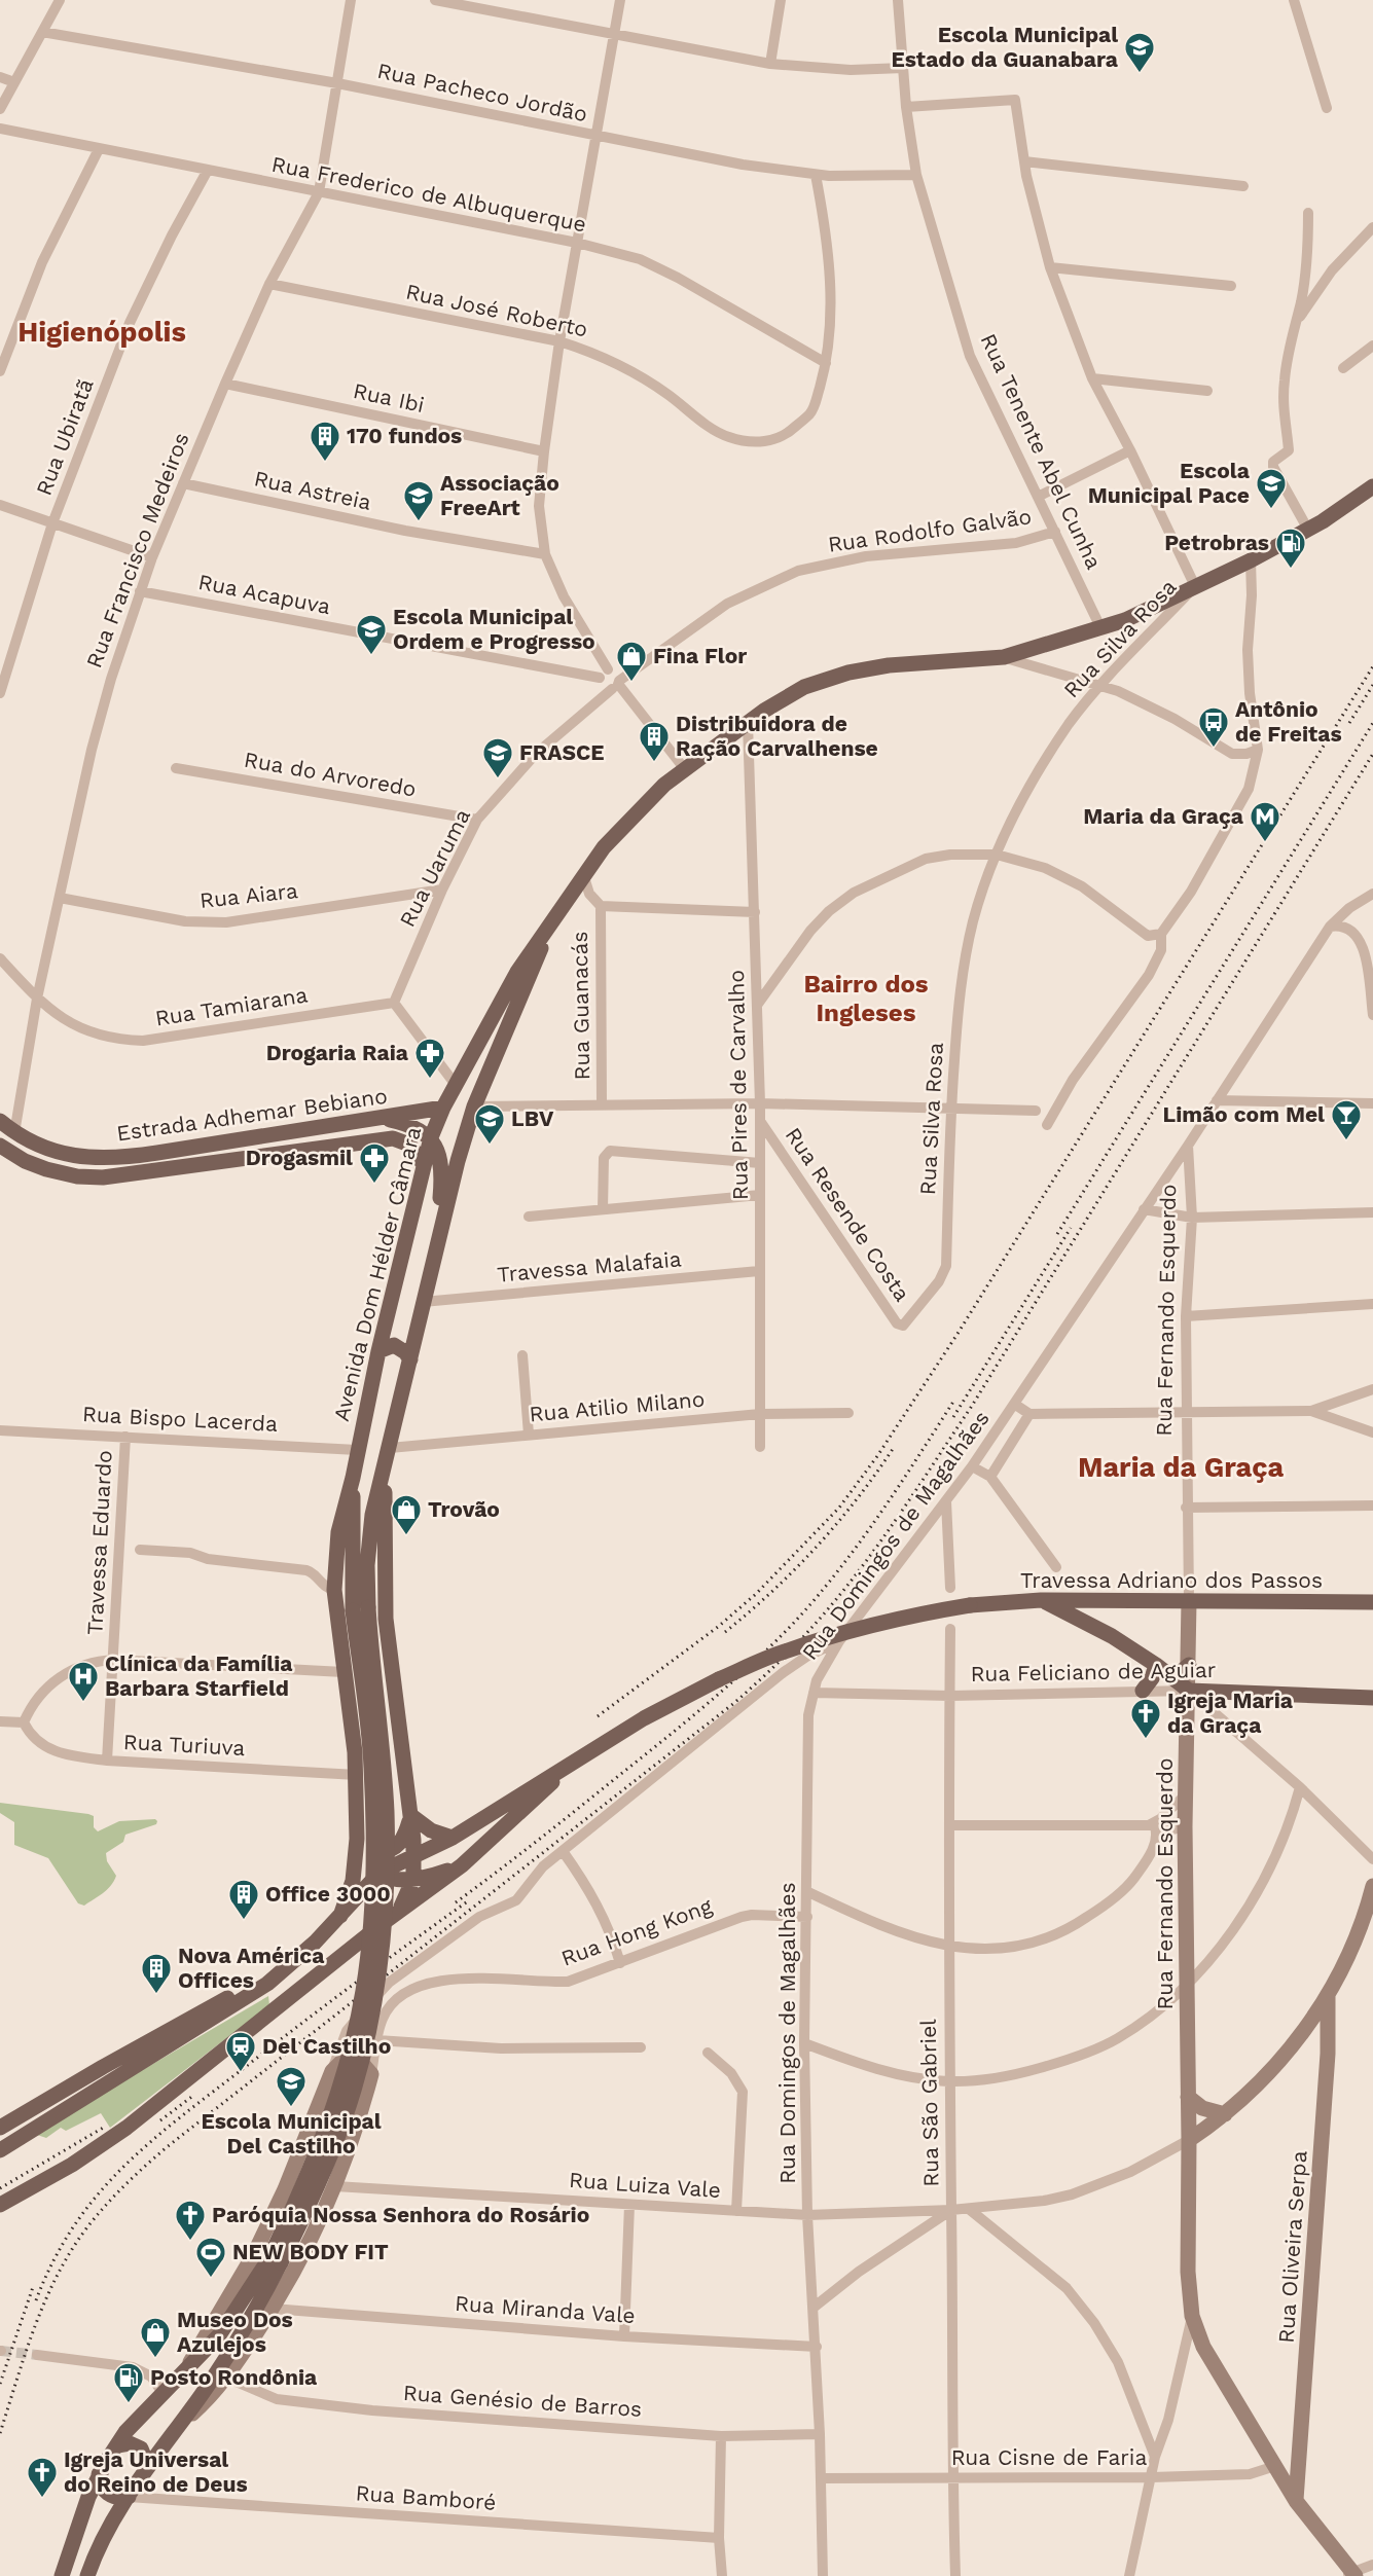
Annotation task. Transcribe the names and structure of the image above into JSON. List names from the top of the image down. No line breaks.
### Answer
{"streets":{"main road":["Estrada Adhemar Bebiano","Avenida Dom Hélder Câmara","Travessa Adriano dos Passos","Rua Feliciano de Aguiar"],"street":["Rua Pacheco Jordão","Rua Frederico de Albuquerque","Rua José Roberto","Rua Ibi","Rua Ubiratã","Rua Tenente Abel Cunha","Rua Astreia","Rua Rodolfo Galvão","Rua Francisco Medeiros","Rua Acapuva","Rua Silva Rosa","Rua do Arvoredo","Rua Uaruma","Rua Aiara","Rua Guanacás","Rua Tamiarana","Rua Pires de Carvalho","Rua Resende Costa","Travessa Malafaia","Rua Fernando Esquerdo","Rua Atilio Milano","Rua Bispo Lacerda","Rua Domingos de Magalhães","Travessa Eduardo","Rua Turiuva","Rua Hong Kong","Rua São Gabriel","Rua Luiza Vale","Rua Oliveira Serpa","Rua Miranda Vale","Rua Genésio de Barros","Rua Cisne de Faria","Rua Bamboré"]},"crossings":[["Rua Pacheco Jordão","Rua José Roberto"],["Rua Pacheco Jordão","Rua Tenente Abel Cunha"],["Rua Pacheco Jordão","Rua Francisco Medeiros"],["Rua Frederico de Albuquerque","Rua José Roberto"],["Rua Frederico de Albuquerque","Rua Ubiratã"],["Rua Frederico de Albuquerque","Rua Francisco Medeiros"],["Rua José Roberto","Rua Francisco Medeiros"],["Rua Ibi","Rua Francisco Medeiros"],["Rua Tenente Abel Cunha","Rua Rodolfo Galvão"],["Rua Tenente Abel Cunha","Avenida Dom Hélder Câmara"],["Rua Astreia","Rua Francisco Medeiros"],["Rua Rodolfo Galvão","Rua Acapuva"],["Rua Rodolfo Galvão","Rua Uaruma"],["Rua Francisco Medeiros","Rua Acapuva"],["Rua Francisco Medeiros","Rua Aiara"],["Rua Francisco Medeiros","Rua Tamiarana"],["Rua Francisco Medeiros","Estrada Adhemar Bebiano"],["Rua Acapuva","Rua Uaruma"],["Rua Silva Rosa","Rua Resende Costa"],["Rua Silva Rosa","Avenida Dom Hélder Câmara"],["Rua do Arvoredo","Rua Uaruma"],["Rua Uaruma","Rua Aiara"],["Rua Uaruma","Rua Tamiarana"],["Rua Pires de Carvalho","Rua Resende Costa"],["Rua Pires de Carvalho","Travessa Malafaia"],["Rua Pires de Carvalho","Avenida Dom Hélder Câmara"],["Rua Pires de Carvalho","Rua Atilio Milano"],["Estrada Adhemar Bebiano","Avenida Dom Hélder Câmara"],["Travessa Malafaia","Avenida Dom Hélder Câmara"],["Avenida Dom Hélder Câmara","Rua Atilio Milano"],["Avenida Dom Hélder Câmara","Rua Bispo Lacerda"],["Avenida Dom Hélder Câmara","Rua Turiuva"],["Rua Fernando Esquerdo","Rua Domingos de Magalhães"],["Rua Fernando Esquerdo","Travessa Adriano dos Passos"],["Rua Fernando Esquerdo","Rua Feliciano de Aguiar"],["Rua Fernando Esquerdo","Rua Luiza Vale"],["Rua Fernando Esquerdo","Rua Cisne de Faria"],["Rua Bispo Lacerda","Travessa Eduardo"],["Rua Domingos de Magalhães","Rua Feliciano de Aguiar"],["Rua Domingos de Magalhães","Rua Hong Kong"],["Rua Domingos de Magalhães","Rua Luiza Vale"],["Rua Domingos de Magalhães","Rua Miranda Vale"],["Rua Domingos de Magalhães","Rua Genésio de Barros"],["Rua Domingos de Magalhães","Rua Cisne de Faria"],["Travessa Eduardo","Rua Turiuva"],["Rua Feliciano de Aguiar","Rua São Gabriel"],["Rua São Gabriel","Rua Luiza Vale"],["Rua São Gabriel","Rua Cisne de Faria"]],"districts":["Higienópolis","Bairro dos Ingleses","Maria da Graça"],"places":{"school or university":["Escola Municipal Estado da Guanabara","Escola Municipal Pace","Associação FreeArt","Escola Municipal Ordem e Progresso","FRASCE","LBV","Escola Municipal Del Castilho"],"building":["170 fundos","Distribuidora de Ração Carvalhense","Office 3000","Nova América Offices"],"fuel station":["Petrobras","Posto Rondônia"],"shop":["Fina Flor","Trovão","Museo Dos Azulejos"],"bus stop":["Antônio de Freitas"],"metro station":["Maria da Graça"],"pharmacy":["Drogaria Raia","Drogasmil"],"bar":["Limão com Mel"],"hospital":["Clínica da Família Barbara Starfield"],"church":["Igreja Maria da Graça","Paróquia Nossa Senhora do Rosário","Igreja Universal do Reino de Deus"],"station":["Del Castilho"],"sports":["NEW BODY FIT"]}}
